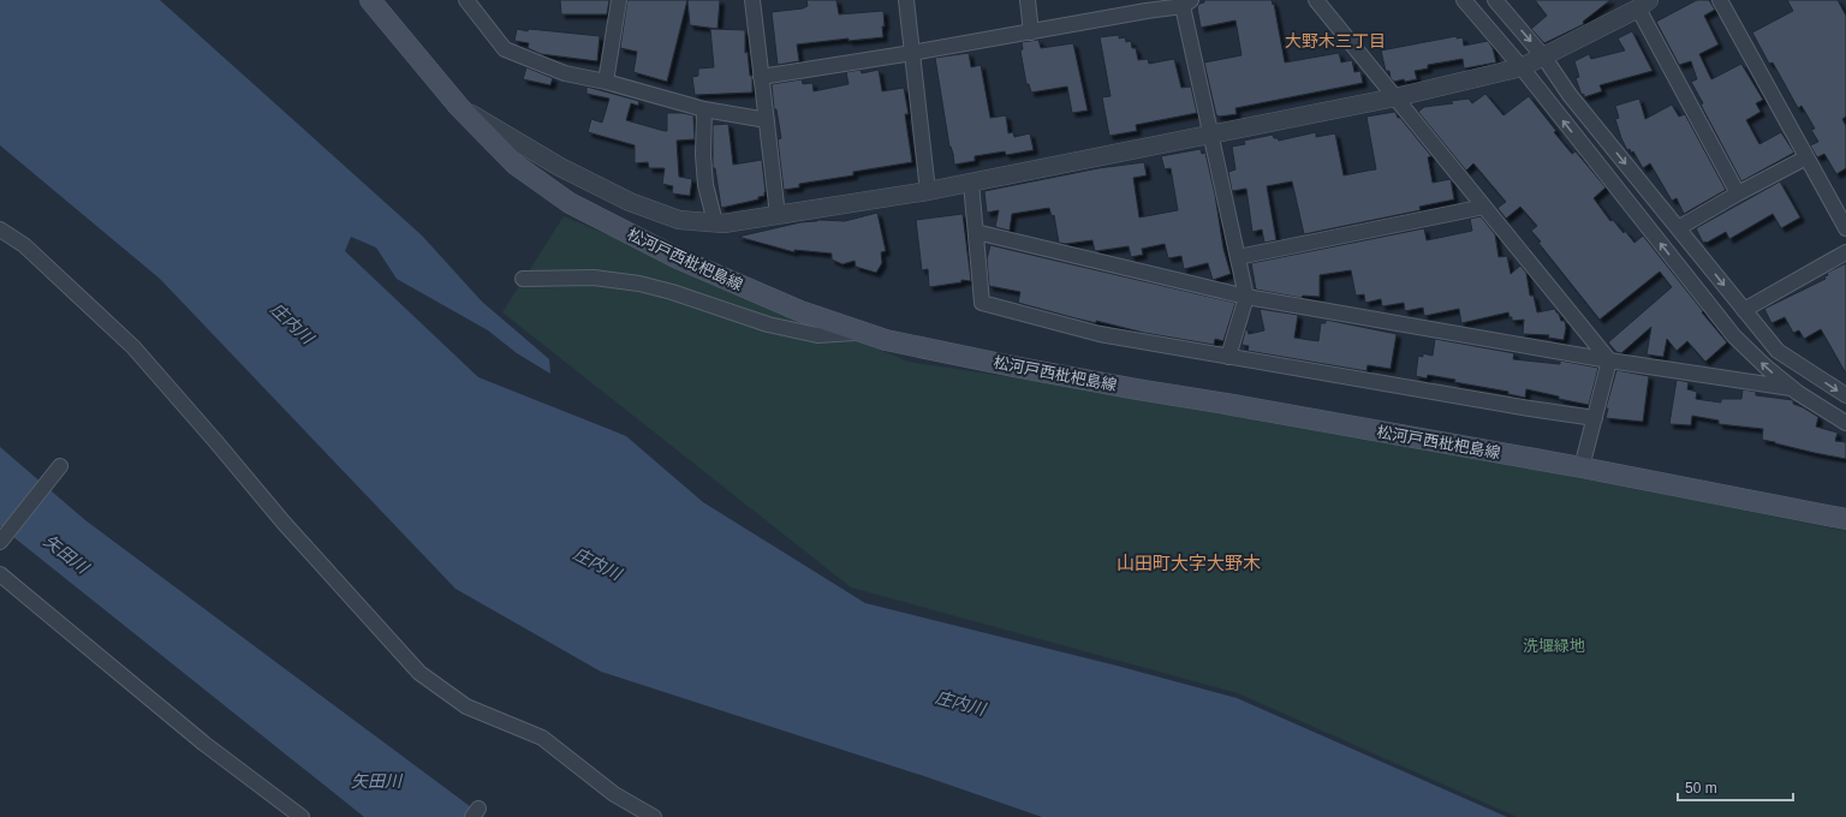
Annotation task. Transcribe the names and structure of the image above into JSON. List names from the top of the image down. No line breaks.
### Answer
{"streets":{"main road":["松河戸西枇杷島線"]},"districts":["大野木三丁目","山田町大字大野木"],"water":["庄内川","矢田川"],"parks":["洗堰緑地"],"scale_bar":"50 m"}
